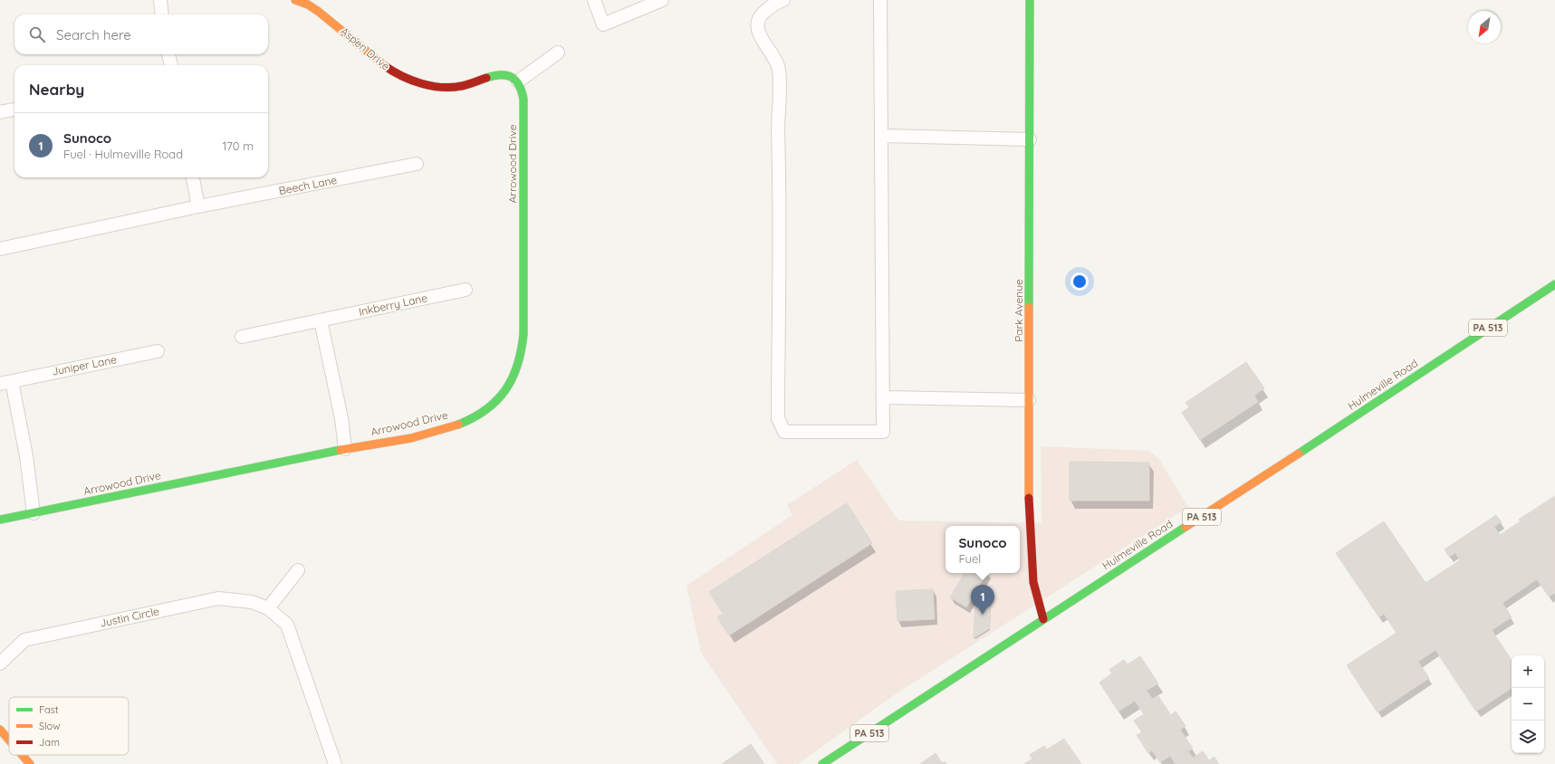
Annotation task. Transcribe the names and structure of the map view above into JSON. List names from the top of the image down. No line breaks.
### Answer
{"streets":{"street":["Aspen Drive","Arrowood Drive","Beech Lane","Inkberry Lane","Park Avenue","PA 513","Juniper Lane","Hulmeville Road","Justin Circle"]},"crossings":[["Aspen Drive","Arrowood Drive"],["Arrowood Drive","Juniper Lane"],["Park Avenue","Hulmeville Road"]],"legend":["Fast","Slow","Jam"],"north":"bottom left","page":{"search":"Search here","heading":"Nearby","list":[{"mark":"1","name":"Sunoco","note":"Fuel · Hulmeville Road","value":"170 m"}],"popup":["Sunoco","Fuel"],"pins":"1","map_buttons":["+","−"]}}
